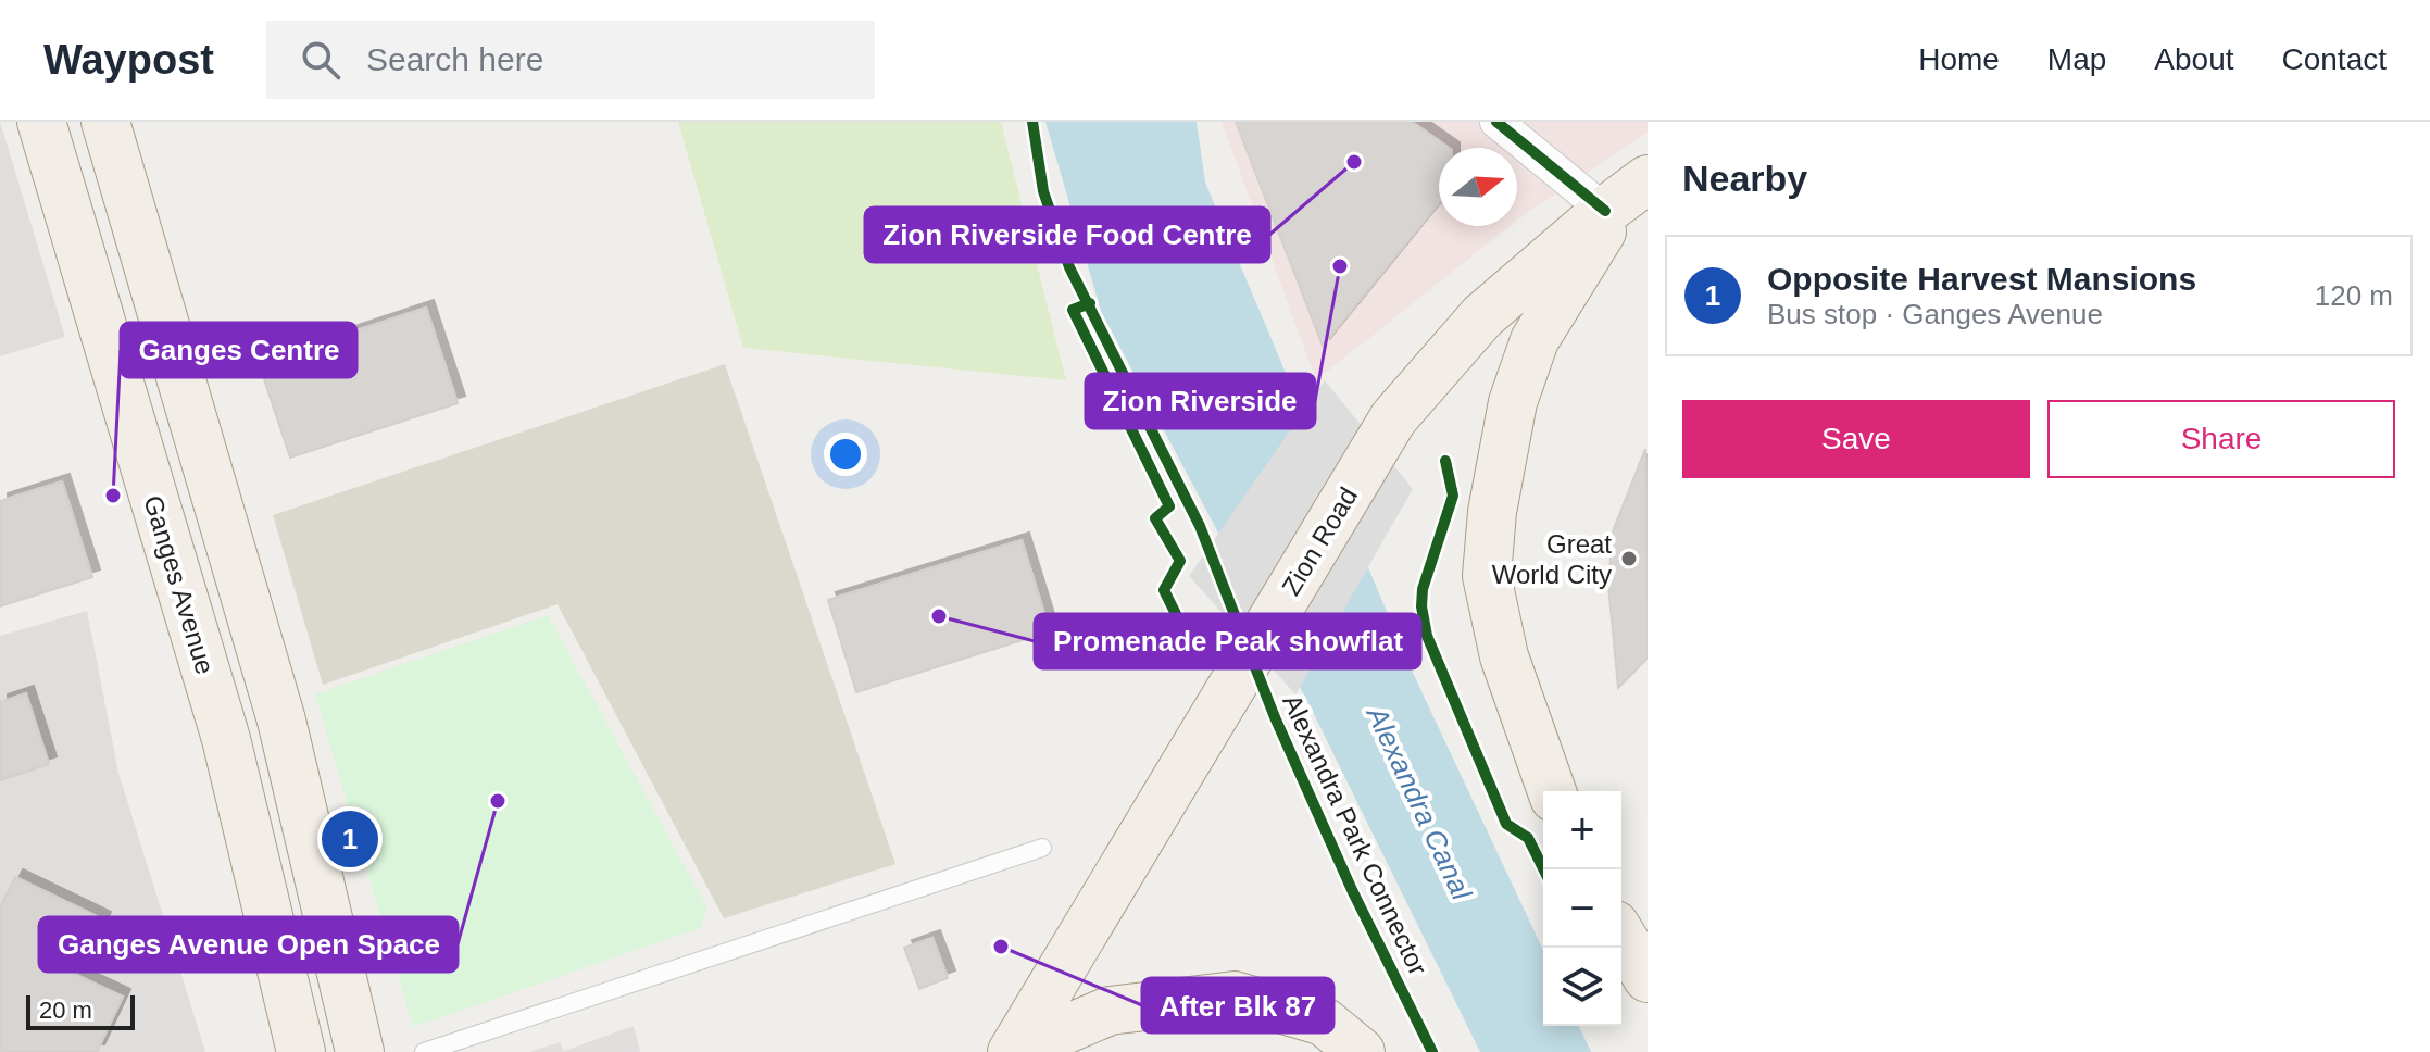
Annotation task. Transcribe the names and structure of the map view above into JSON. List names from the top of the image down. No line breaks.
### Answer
{"streets":{"main road":["Zion Road","Ganges Avenue"],"cycle path":["Alexandra Park Connector"]},"water":["Alexandra Canal"],"places":["Zion Riverside Food Centre","Zion Riverside","Ganges Centre","Great World City","Promenade Peak showflat","Ganges Avenue Open Space","After Blk 87"],"scale_bar":"20 m","north":"right","page":{"header":"Waypost","search":"Search here","nav":["Home","Map","About","Contact"],"heading":"Nearby","list":[{"mark":"1","name":"Opposite Harvest Mansions","note":"Bus stop · Ganges Avenue","value":"120 m"}],"buttons":["Save","Share"],"map_buttons":["+","−"],"pins":"1","scale":"20 m"}}
